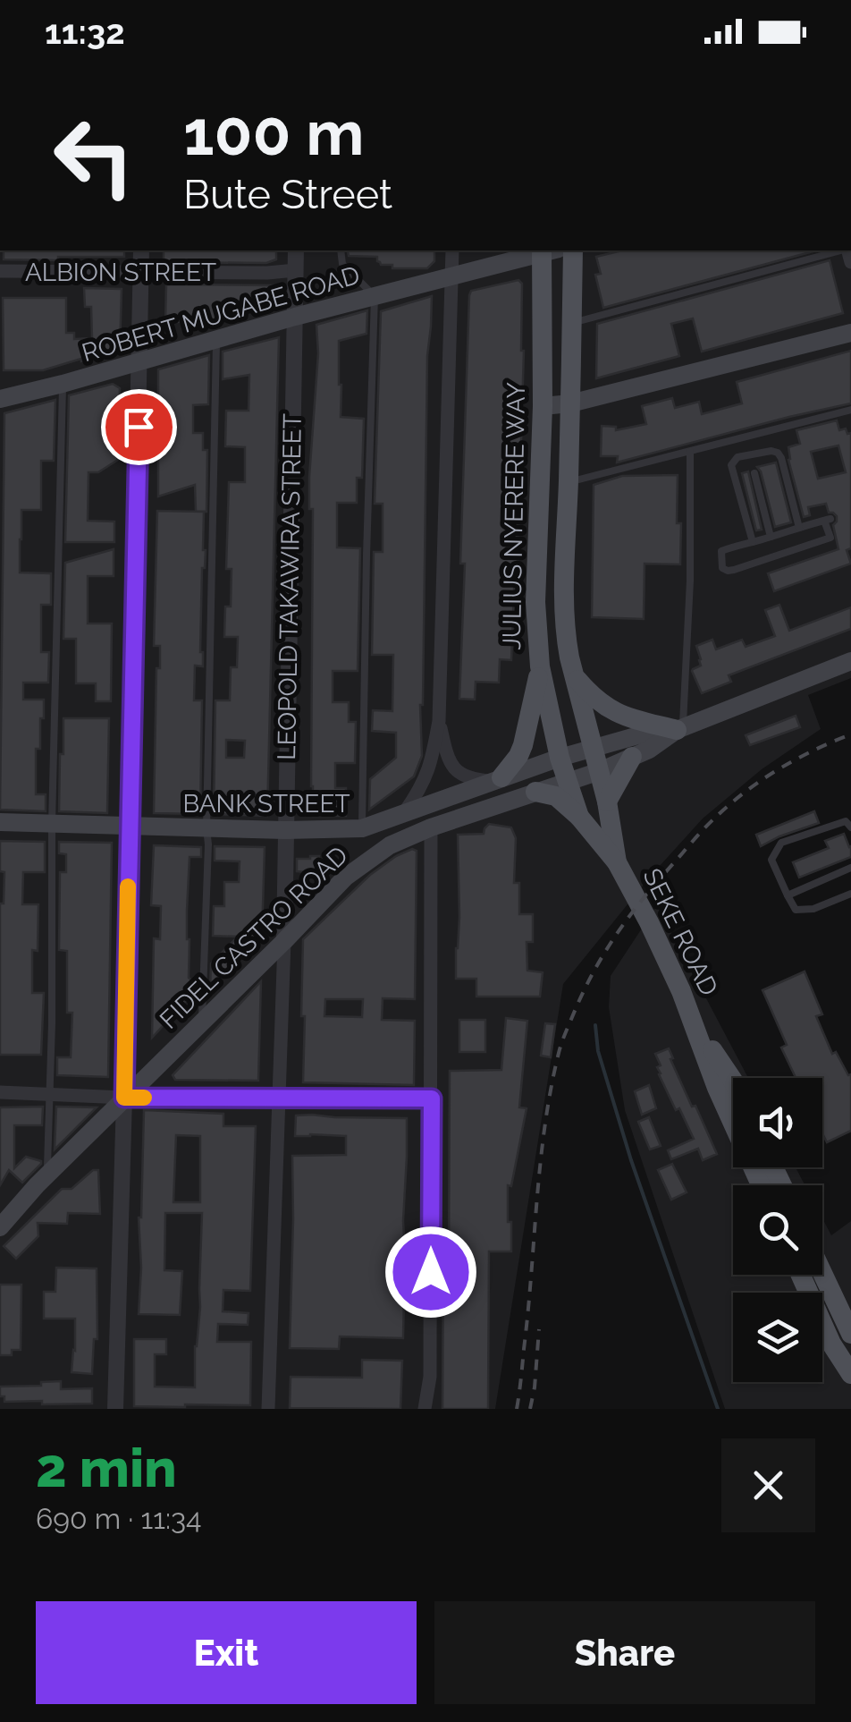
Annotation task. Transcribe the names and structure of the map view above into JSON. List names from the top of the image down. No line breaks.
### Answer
{"streets":{"main road":["ROBERT MUGABE ROAD","JULIUS NYERERE WAY","BANK STREET","SEKE ROAD","FIDEL CASTRO ROAD"],"street":["ALBION STREET","LEOPOLD TAKAWIRA STREET"]},"crossings":[["ALBION STREET","LEOPOLD TAKAWIRA STREET"],["ROBERT MUGABE ROAD","LEOPOLD TAKAWIRA STREET"],["JULIUS NYERERE WAY","BANK STREET"],["JULIUS NYERERE WAY","SEKE ROAD"],["JULIUS NYERERE WAY","FIDEL CASTRO ROAD"],["LEOPOLD TAKAWIRA STREET","BANK STREET"],["LEOPOLD TAKAWIRA STREET","FIDEL CASTRO ROAD"],["BANK STREET","FIDEL CASTRO ROAD"]],"page":{"status":"11:32","turn":["100 m","Bute Street"],"heading":["2 min","690 m · 11:34"],"buttons":["Exit","Share"]}}
